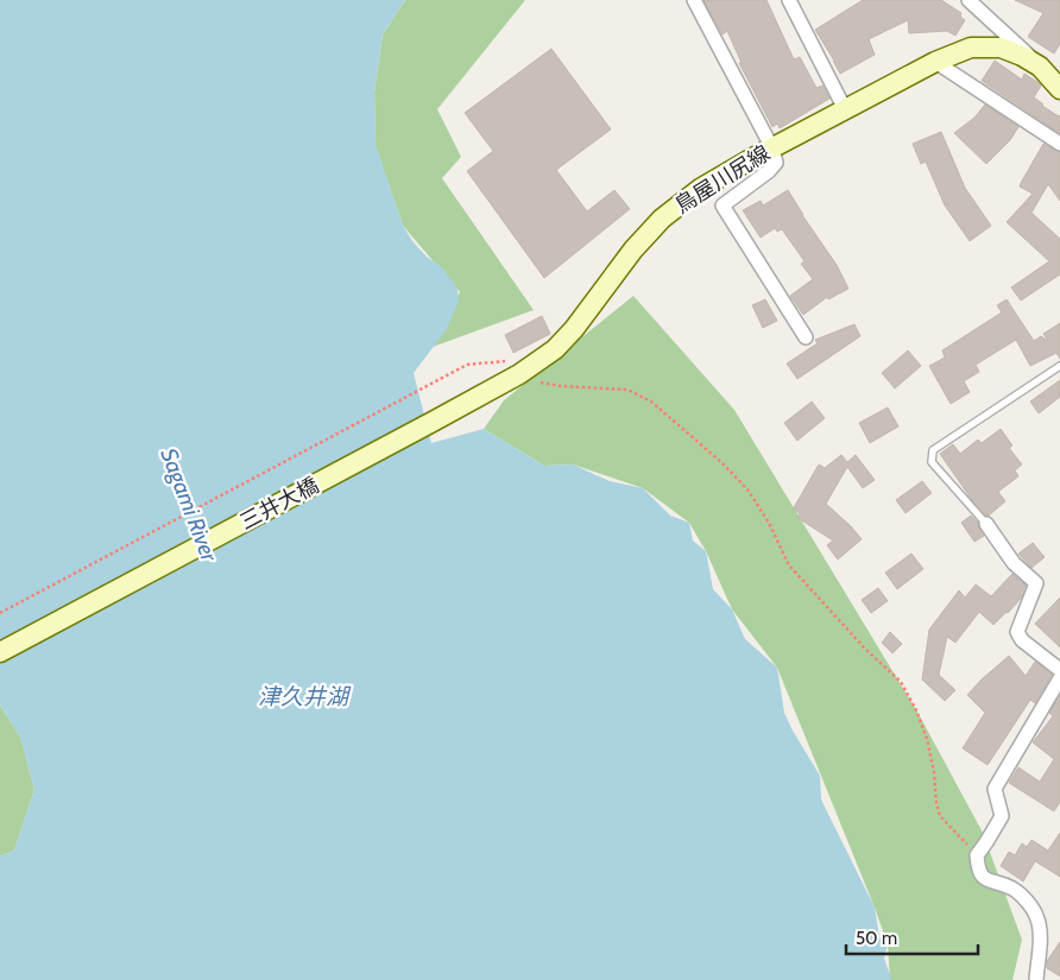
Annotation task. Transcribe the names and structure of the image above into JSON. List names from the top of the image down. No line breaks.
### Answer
{"streets":{"main road":["鳥屋川尻線","三井大橋"]},"crossings":[["鳥屋川尻線","三井大橋"]],"water":["Sagami River","津久井湖"],"scale_bar":"50 m"}
